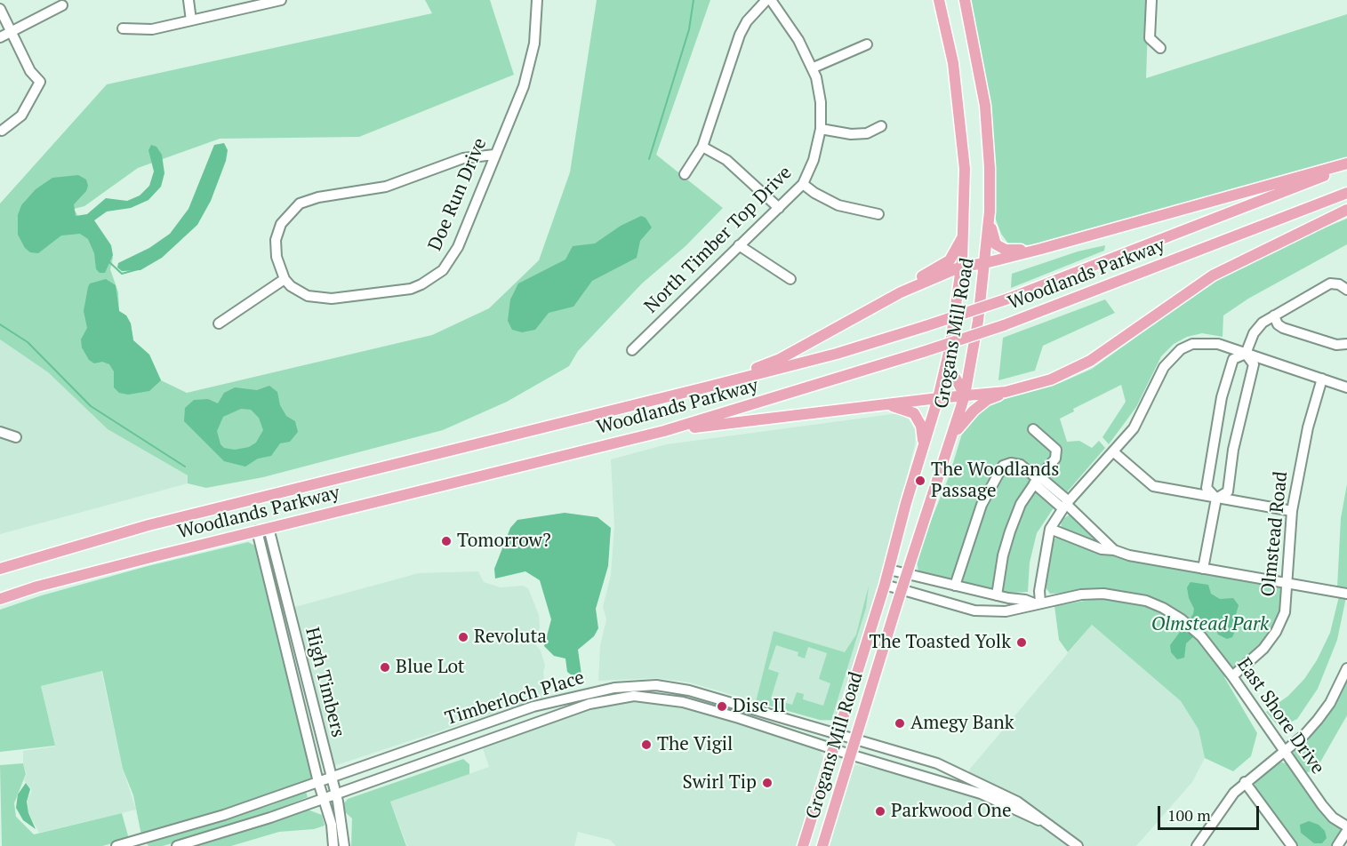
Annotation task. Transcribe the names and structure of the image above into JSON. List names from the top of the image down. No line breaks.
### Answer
{"streets":{"main road":["Woodlands Parkway","Grogans Mill Road"],"street":["Doe Run Drive","North Timber Top Drive","Olmstead Road","High Timbers","Timberloch Place","East Shore Drive"]},"crossings":[["Woodlands Parkway","High Timbers"],["Grogans Mill Road","Timberloch Place"],["Grogans Mill Road","East Shore Drive"],["Olmstead Road","East Shore Drive"],["High Timbers","Timberloch Place"]],"parks":["Olmstead Park"],"places":["The Woodlands Passage","Tomorrow?","Revoluta","The Toasted Yolk","Blue Lot","Disc II","Amegy Bank","The Vigil","Swirl Tip","Parkwood One"],"scale_bar":"100 m"}
